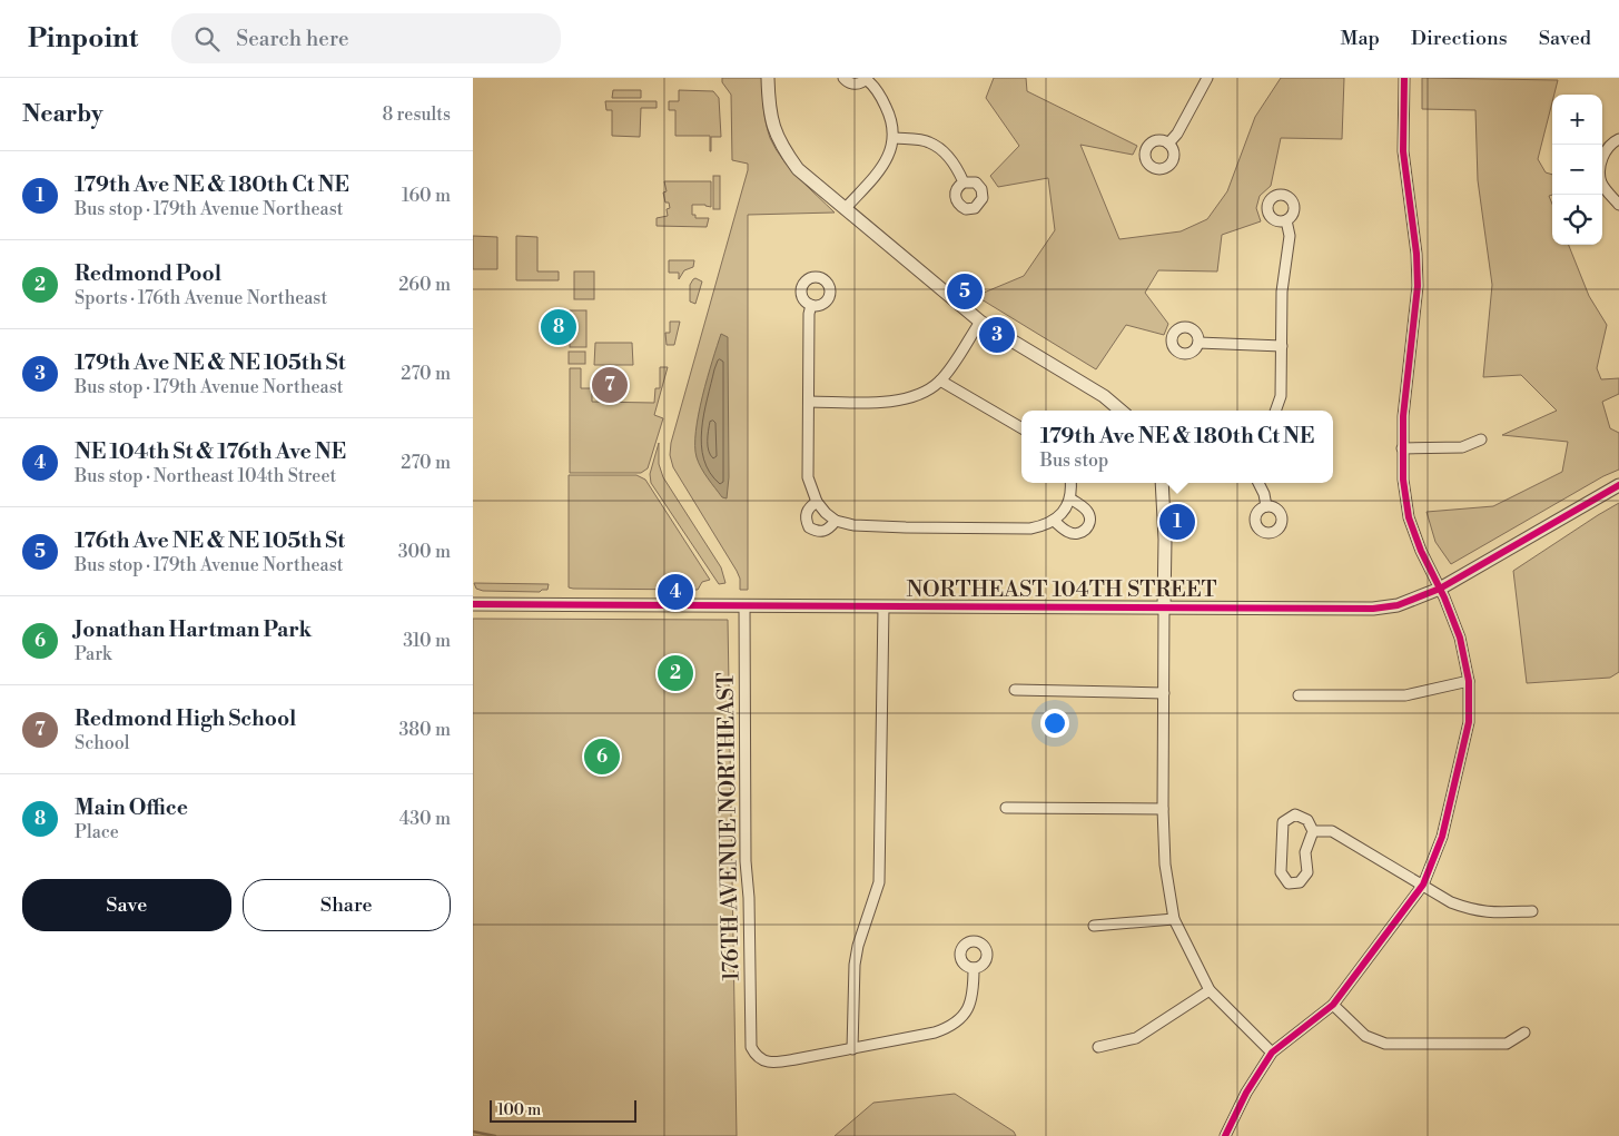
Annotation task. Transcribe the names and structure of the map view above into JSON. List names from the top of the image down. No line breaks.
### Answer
{"streets":{"street":["NORTHEAST 104TH STREET","176TH AVENUE NORTHEAST"]},"crossings":[["NORTHEAST 104TH STREET","176TH AVENUE NORTHEAST"]],"scale_bar":"100 m","page":{"header":"Pinpoint","search":"Search here","nav":["Map","Directions","Saved"],"heading":["Nearby","8 results"],"map_buttons":["+","−"],"list":[{"mark":"1","name":"179th Ave NE & 180th Ct NE","note":"Bus stop · 179th Avenue Northeast","value":"160 m"},{"mark":"2","name":"Redmond Pool","note":"Sports · 176th Avenue Northeast","value":"260 m"},{"mark":"3","name":"179th Ave NE & NE 105th St","note":"Bus stop · 179th Avenue Northeast","value":"270 m"},{"mark":"4","name":"NE 104th St & 176th Ave NE","note":"Bus stop · Northeast 104th Street","value":"270 m"},{"mark":"5","name":"176th Ave NE & NE 105th St","note":"Bus stop · 179th Avenue Northeast","value":"300 m"},{"mark":"6","name":"Jonathan Hartman Park","note":"Park","value":"310 m"},{"mark":"7","name":"Redmond High School","note":"School","value":"380 m"},{"mark":"8","name":"Main Office","note":"Place","value":"430 m"}],"pins":["5","8","3","7","1","4","2","6"],"popup":["179th Ave NE & 180th Ct NE","Bus stop"],"buttons":["Save","Share"],"scale":"100 m"}}
